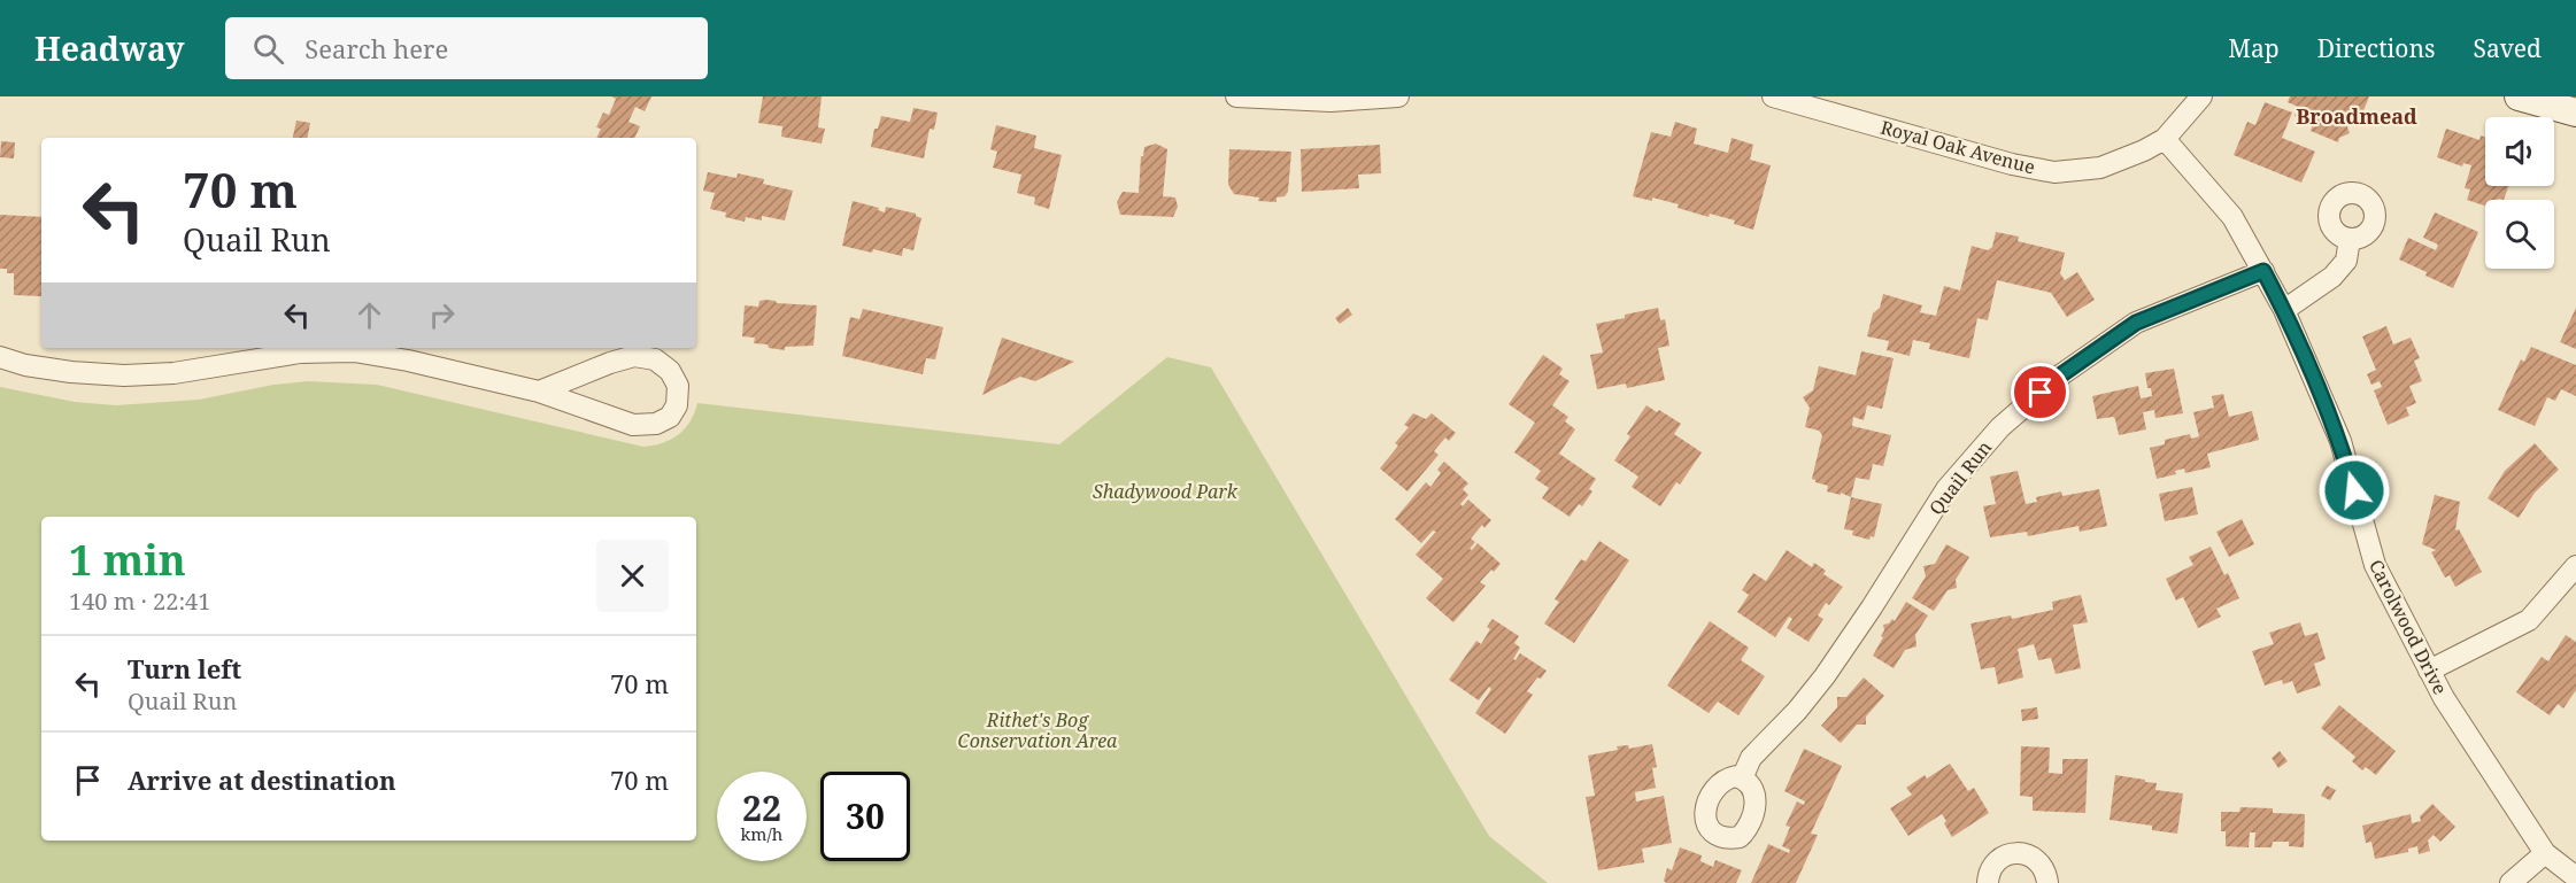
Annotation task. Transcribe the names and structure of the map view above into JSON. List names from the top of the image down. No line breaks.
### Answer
{"streets":{"street":["Royal Oak Avenue","Quail Run","Carolwood Drive"]},"crossings":[["Royal Oak Avenue","Carolwood Drive"],["Quail Run","Carolwood Drive"]],"districts":["Broadmead"],"parks":["Shadywood Park","Rithet's Bog Conservation Area"],"page":{"header":"Headway","search":"Search here","nav":["Map","Directions","Saved"],"turn":["70 m","Quail Run"],"heading":["1 min","140 m · 22:41"],"list":[{"name":"Turn left","note":"Quail Run","value":"70 m"},{"name":"Arrive at destination","value":"70 m"}],"speed":"22 km/h","limit":"30"}}
